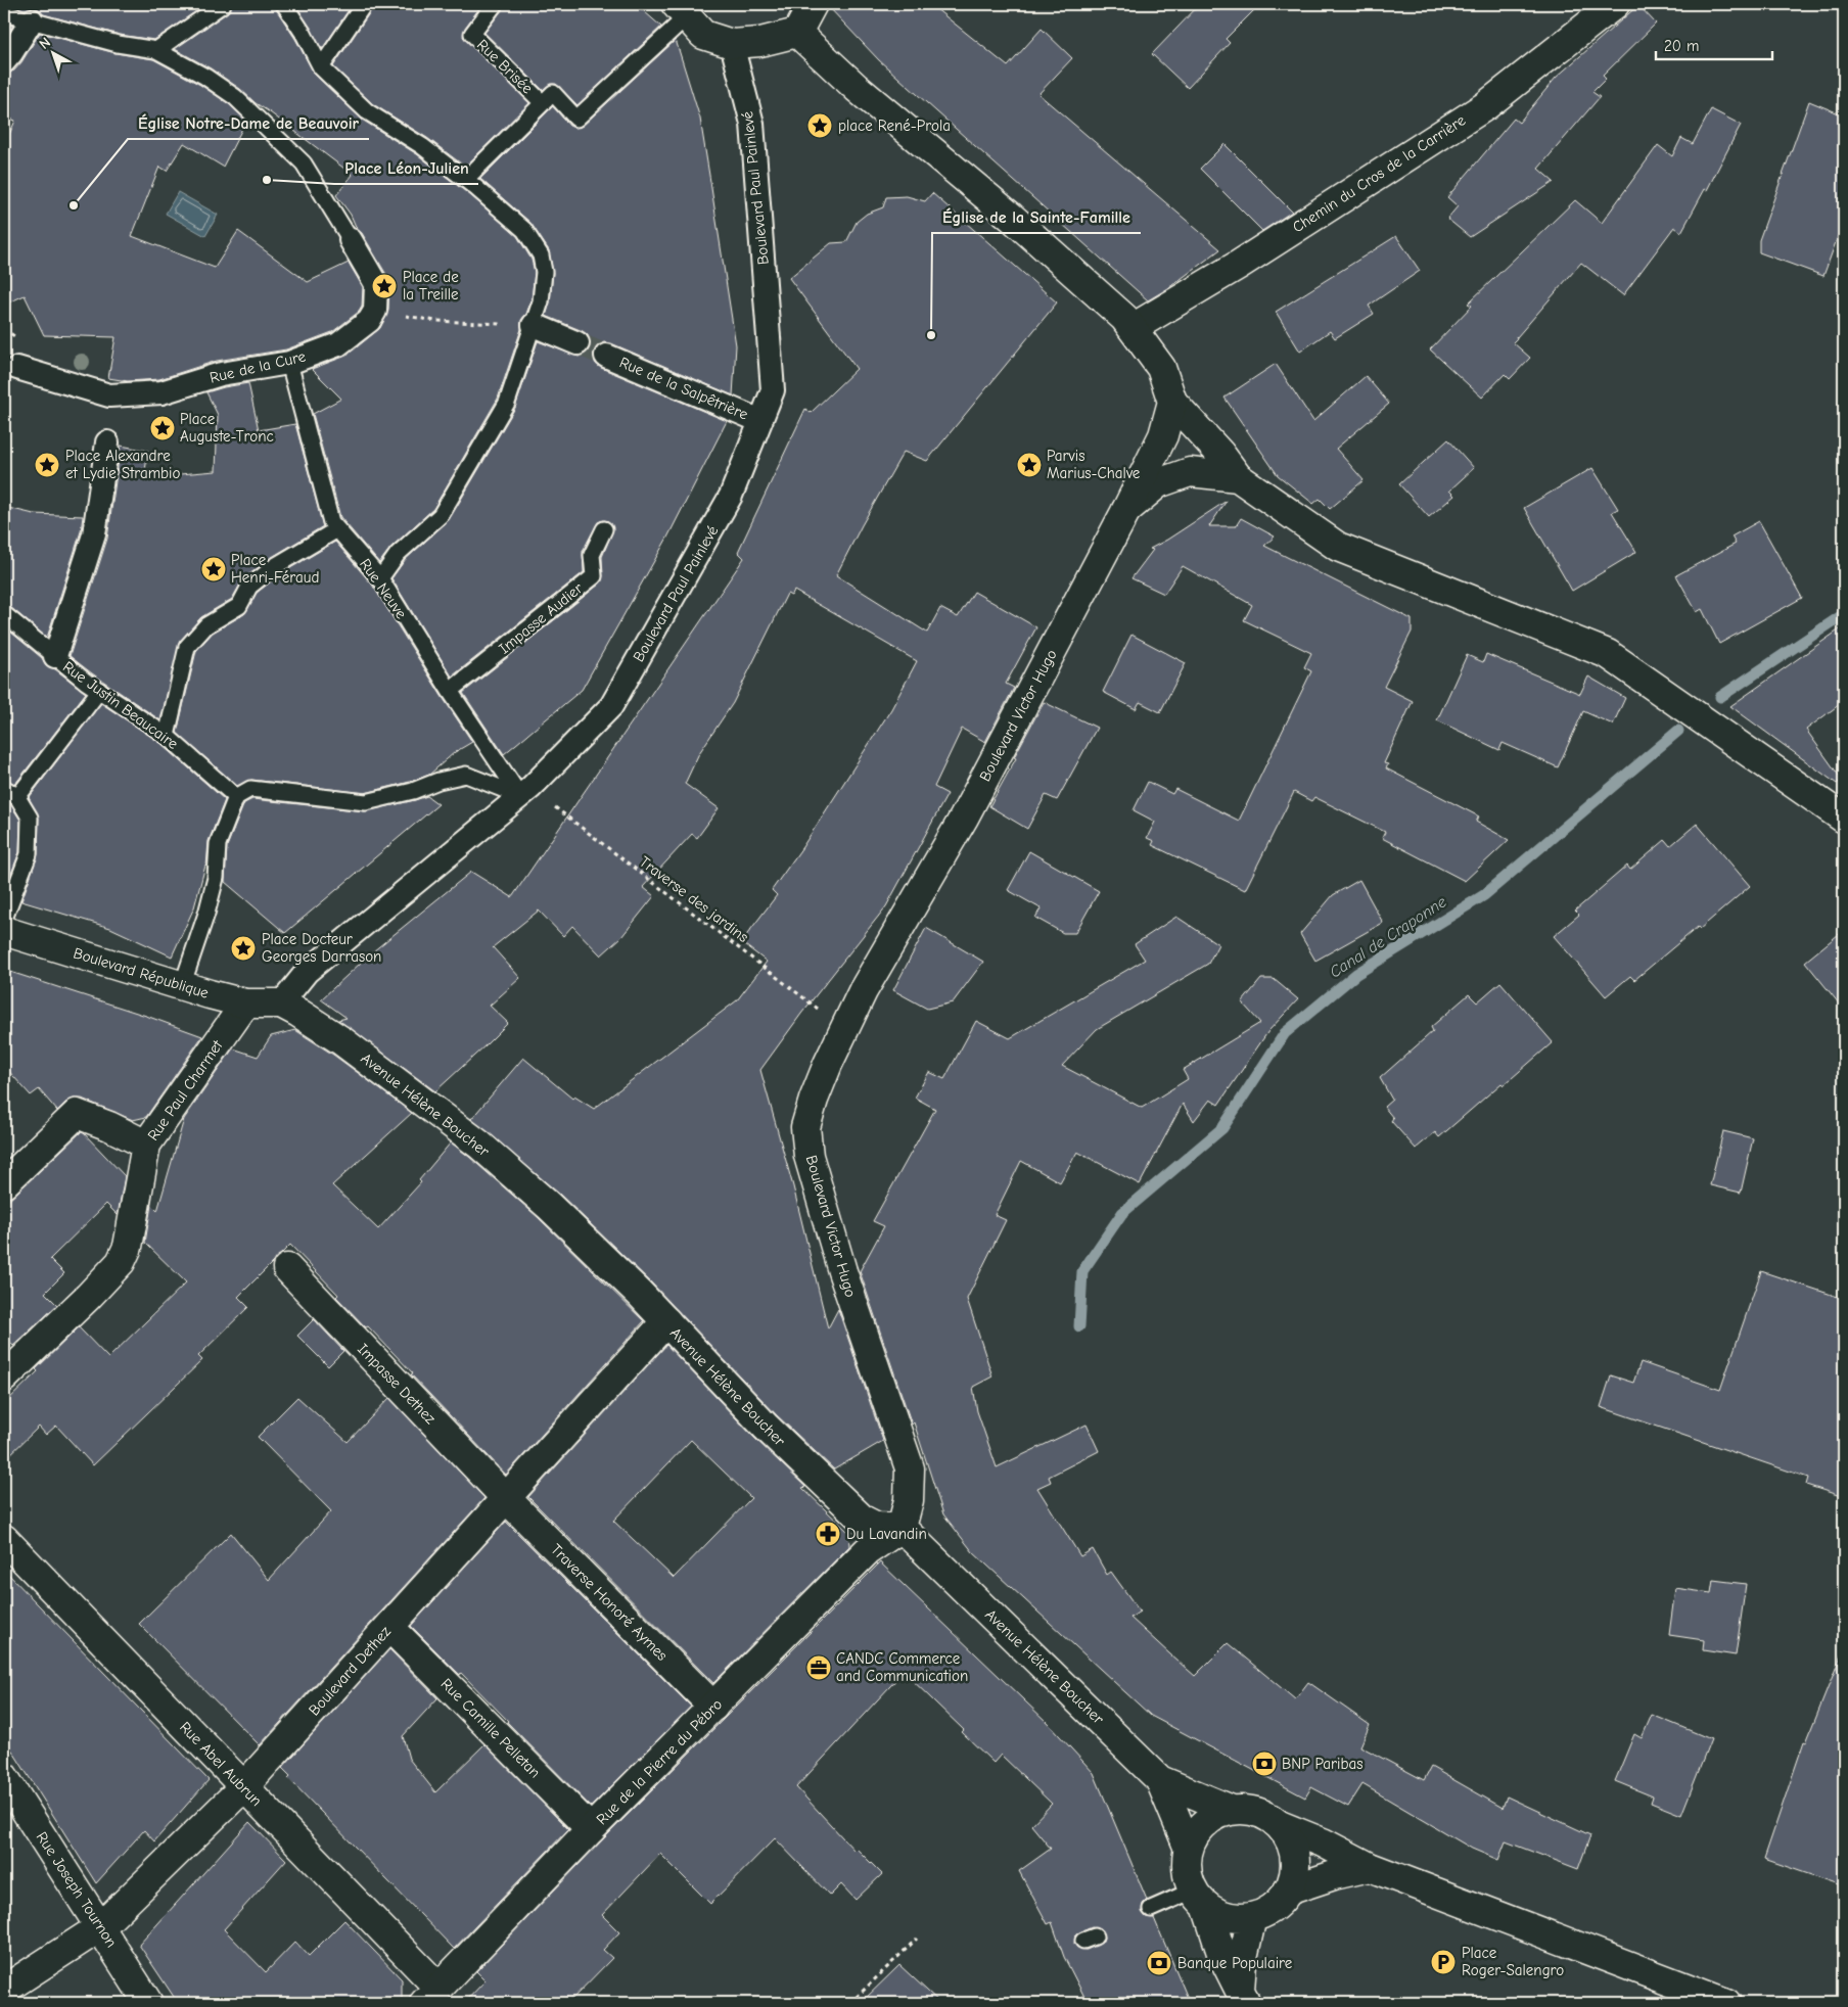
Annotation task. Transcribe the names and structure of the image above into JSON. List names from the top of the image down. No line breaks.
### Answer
{"streets":{"street":["Chemin du Cros de la Carrière","Boulevard Paul Painlevé","Rue de la Cure","Rue de la Salpêtrière","Boulevard Victor Hugo","Boulevard République","Rue Paul Charmet","Avenue Hélène Boucher","Impasse Dethez","Traverse Honoré Aymes","Boulevard Dethez","Rue Camille Pelletan","Rue de la Pierre du Pébro","Rue Abel Aubrun","Rue Joseph Tournon"],"lane":["Rue Brisée","Rue Neuve","Impasse Audier","Rue Justin Beaucaire"],"path":["Traverse des jardins"]},"crossings":[["Boulevard Paul Painlevé","Rue de la Salpêtrière"],["Boulevard Paul Painlevé","Rue Neuve"],["Boulevard Paul Painlevé","Traverse des jardins"],["Boulevard Paul Painlevé","Boulevard République"],["Boulevard Paul Painlevé","Avenue Hélène Boucher"],["Rue de la Cure","Rue Neuve"],["Rue Neuve","Impasse Audier"],["Rue Neuve","Traverse des jardins"],["Boulevard Victor Hugo","Traverse des jardins"],["Boulevard Victor Hugo","Avenue Hélène Boucher"],["Boulevard Victor Hugo","Rue de la Pierre du Pébro"],["Boulevard République","Rue Paul Charmet"],["Boulevard République","Avenue Hélène Boucher"],["Avenue Hélène Boucher","Boulevard Dethez"],["Avenue Hélène Boucher","Rue de la Pierre du Pébro"],["Impasse Dethez","Traverse Honoré Aymes"],["Impasse Dethez","Boulevard Dethez"],["Traverse Honoré Aymes","Boulevard Dethez"],["Traverse Honoré Aymes","Rue de la Pierre du Pébro"],["Boulevard Dethez","Rue Camille Pelletan"],["Boulevard Dethez","Rue Abel Aubrun"],["Boulevard Dethez","Rue Joseph Tournon"],["Rue Camille Pelletan","Rue de la Pierre du Pébro"],["Rue de la Pierre du Pébro","Rue Abel Aubrun"]],"water":["Canal de Craponne"],"places":{"place":["place René-Prola","Place de la Treille","Place Auguste-Tronc","Place Alexandre et Lydie Strambio","Parvis Marius-Chalve","Place Henri-Féraud","Place Docteur Georges Darrason"],"other":["Place Léon-Julien","Église Notre-Dame de Beauvoir","Église de la Sainte-Famille"],"pharmacy":["Du Lavandin"],"office":["CANDC Commerce and Communication"],"bank":["BNP Paribas","Banque Populaire"],"parking":["Place Roger-Salengro"]},"scale_bar":"20 m","north":"top left"}
